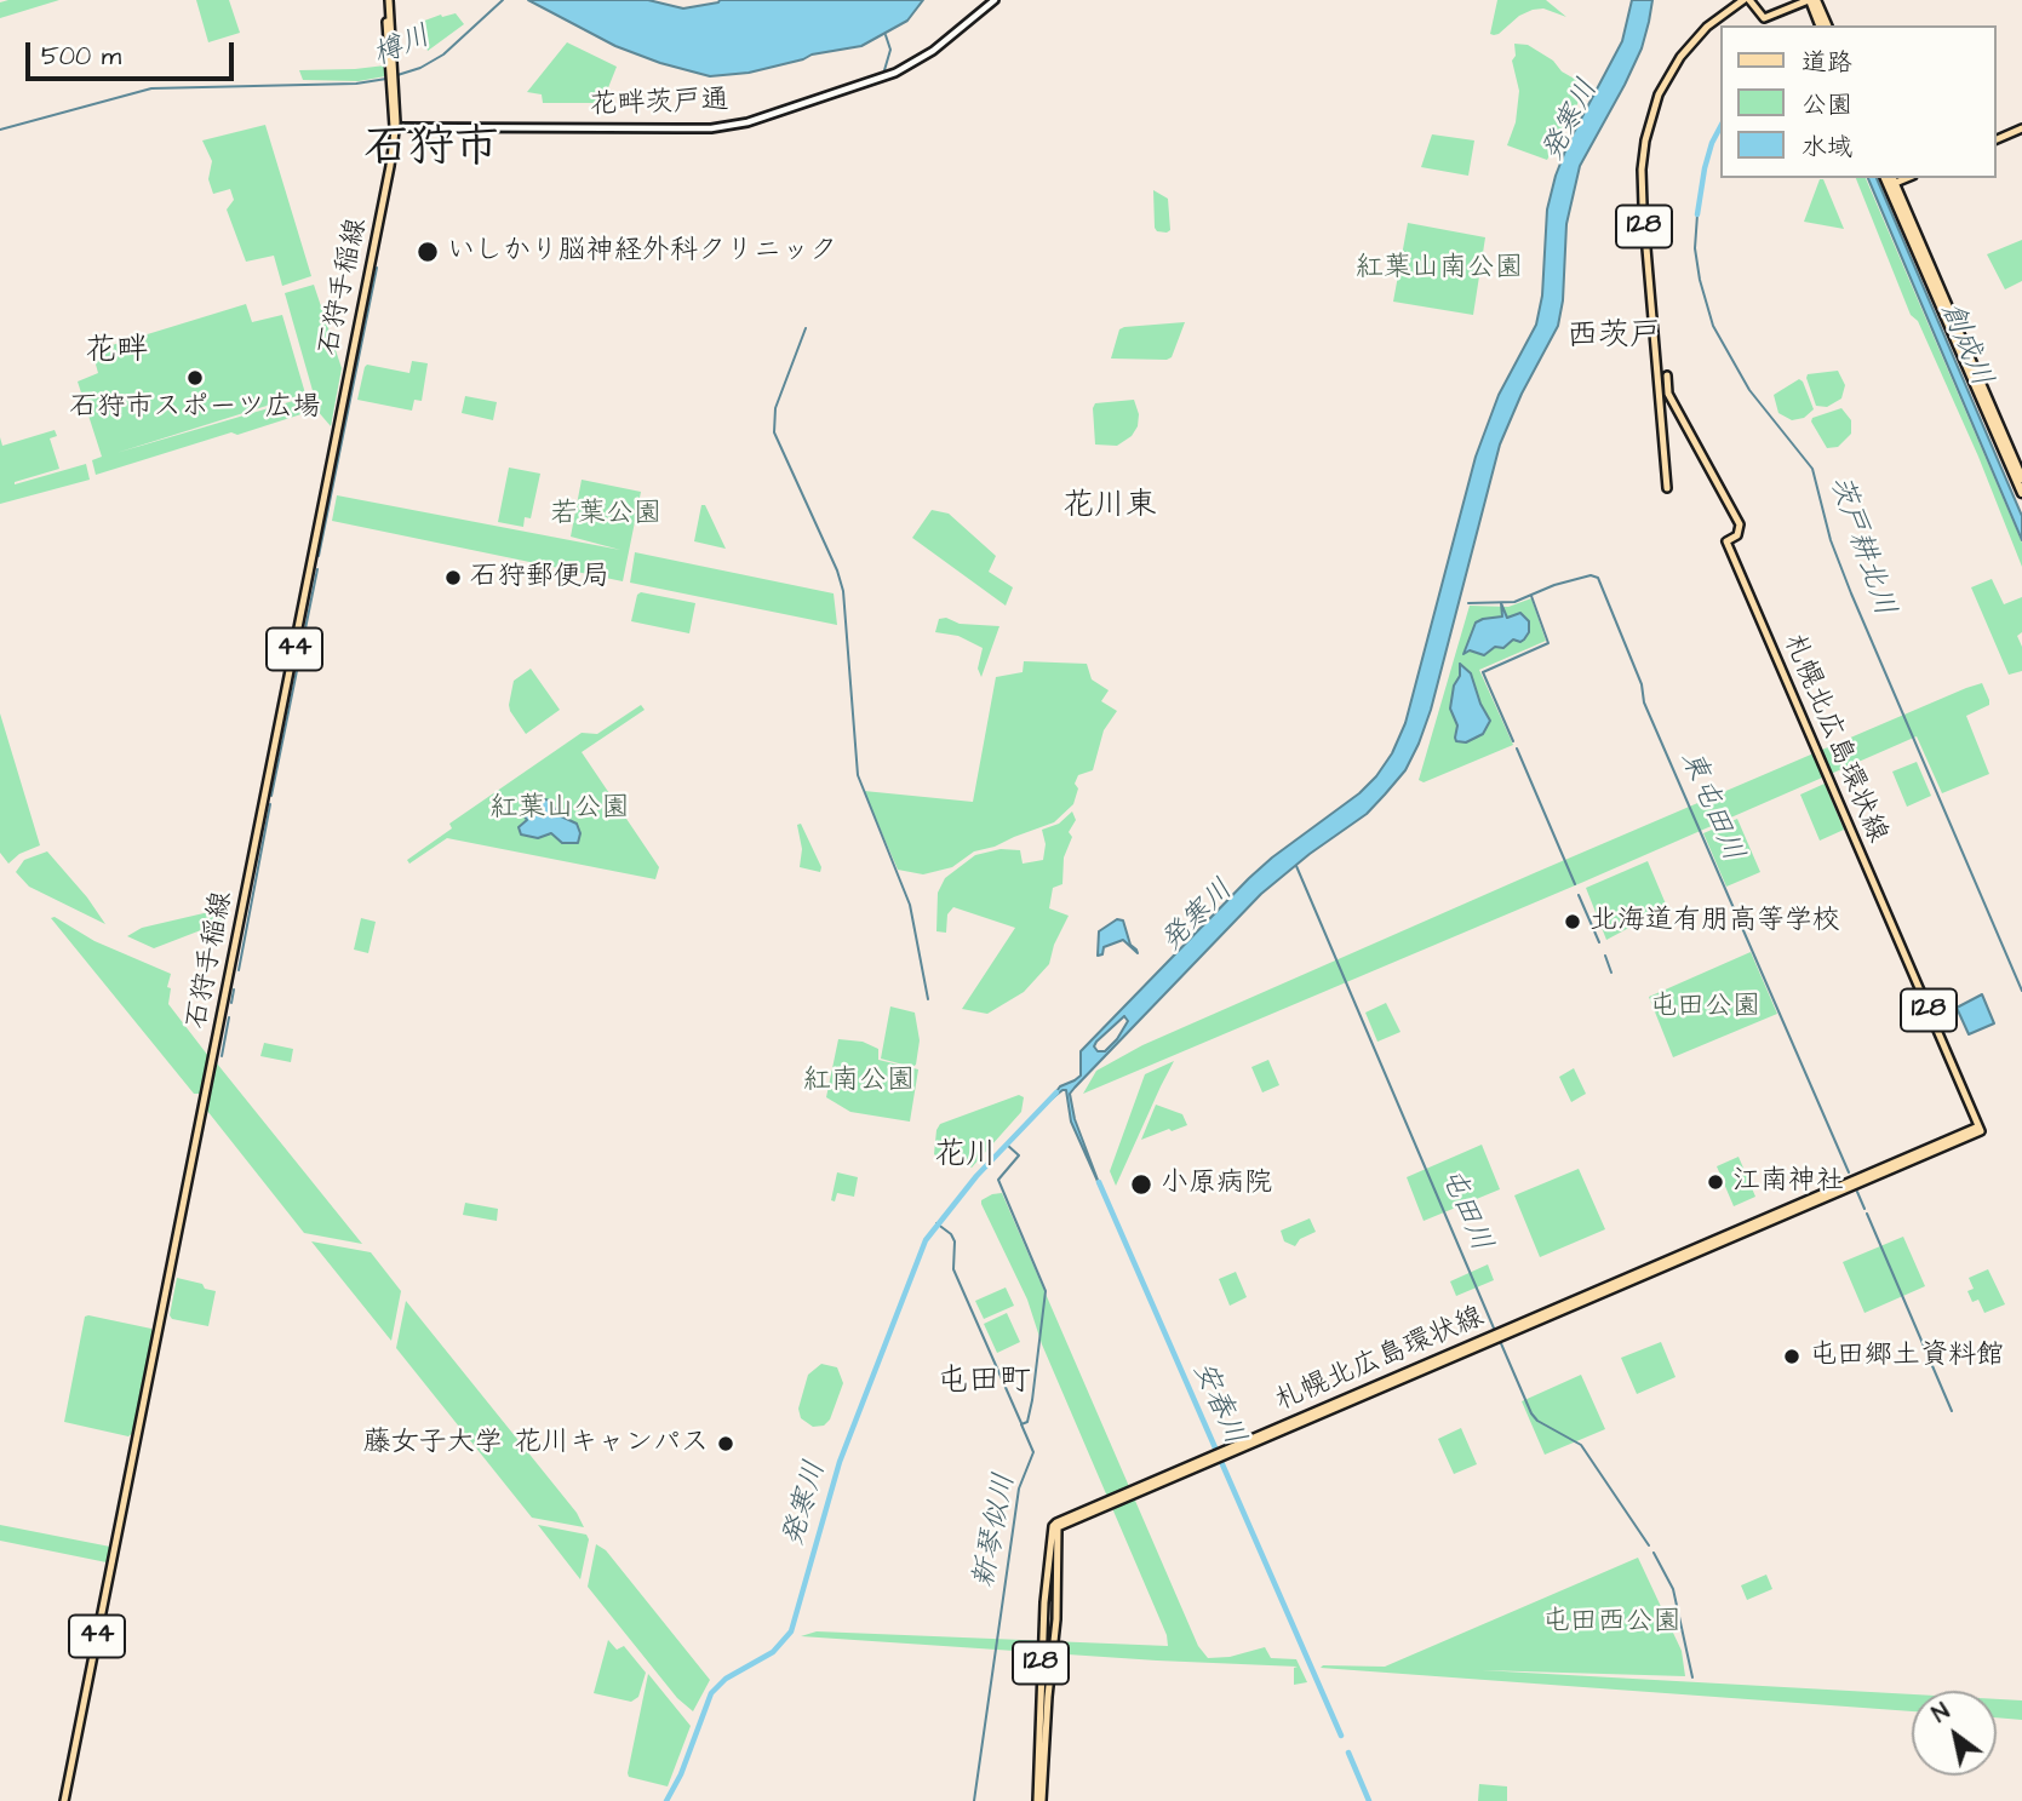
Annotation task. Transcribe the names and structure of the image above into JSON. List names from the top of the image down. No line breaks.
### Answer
{"streets":{"main road":["花畔茨戸通","128","石狩手稲線","44","札幌北広島環状線"]},"crossings":[["花畔茨戸通","石狩手稲線"]],"districts":["石狩市","西茨戸","花畔","花川東","花川","屯田町"],"water":["樽川","発寒川","創成川","茨戸耕北川","東屯田川","屯田川","安春川","新琴似川"],"parks":["紅葉山南公園","若葉公園","紅葉山公園","屯田公園","紅南公園","屯田西公園"],"places":["いしかり脳神経外科クリニック","石狩市スポーツ広場","石狩郵便局","北海道有朋高等学校","江南神社","小原病院","屯田郷土資料館","藤女子大学 花川キャンパス"],"legend":["道路","公園","水域"],"scale_bar":"500 m","north":"top left"}
